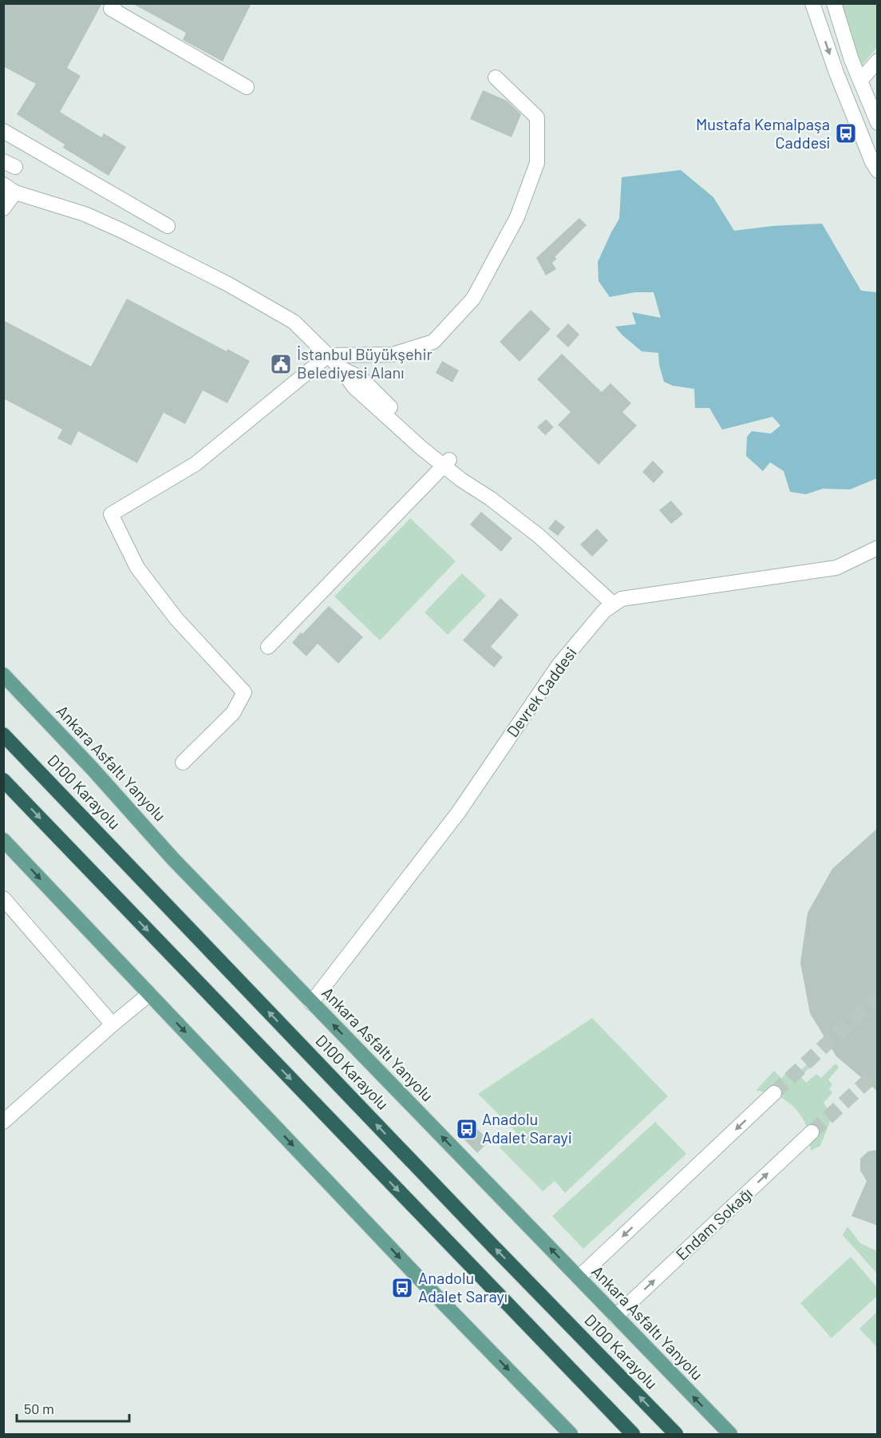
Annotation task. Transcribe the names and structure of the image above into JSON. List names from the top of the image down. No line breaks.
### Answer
{"streets":{"highway":["D100 Karayolu"],"main road":["Ankara Asfaltı Yanyolu"],"street":["Devrek Caddesi","Endam Sokağı"]},"crossings":[["Devrek Caddesi","Ankara Asfaltı Yanyolu"],["Ankara Asfaltı Yanyolu","Endam Sokağı"]],"places":{"bus stop":["Mustafa Kemalpaşa Caddesi̇","Anadolu Adalet Sarayi","Anadolu Adalet Sarayı"],"public building":["İstanbul Büyükşehir Belediyesi Alanı"]},"scale_bar":"50 m"}
